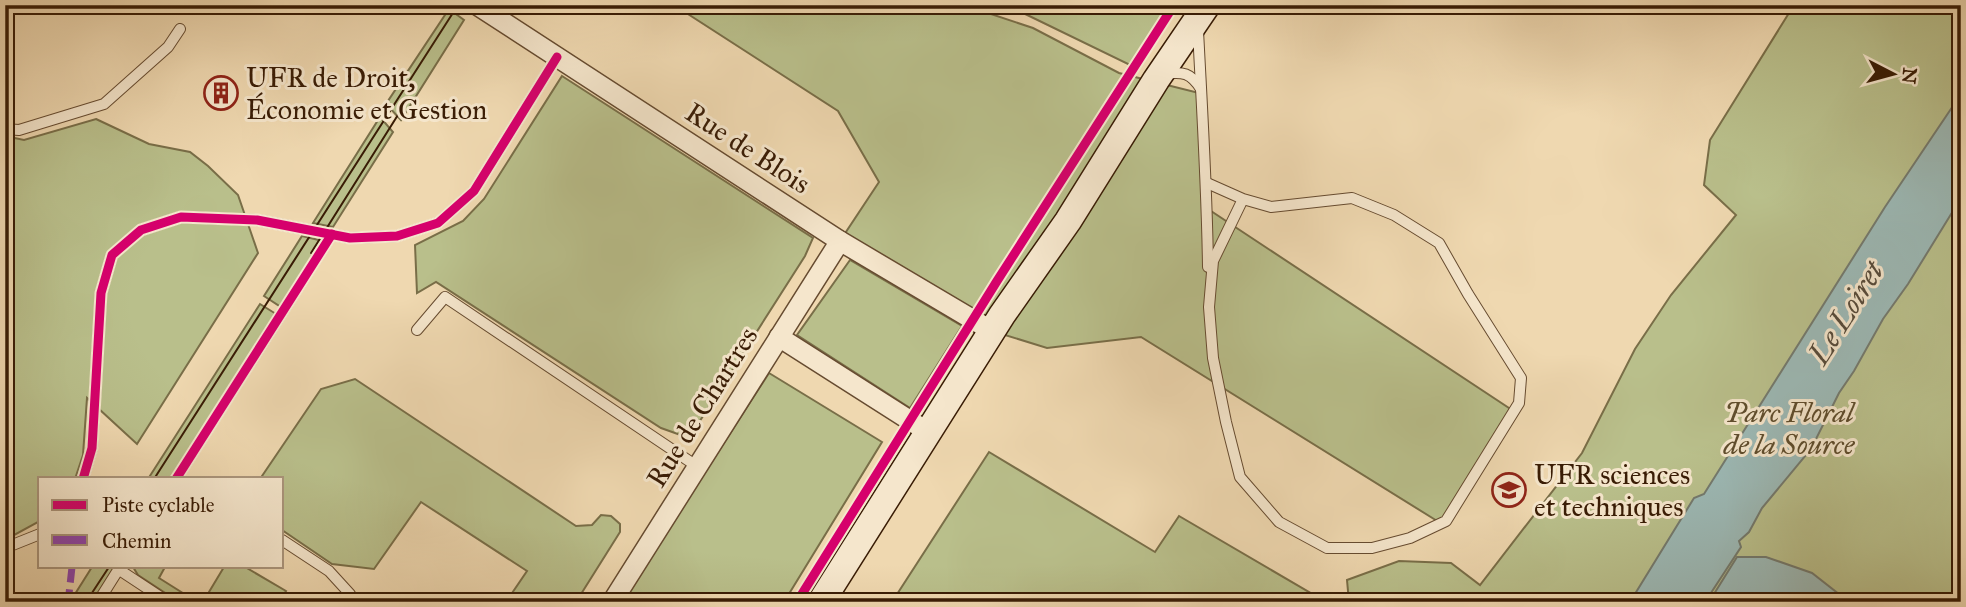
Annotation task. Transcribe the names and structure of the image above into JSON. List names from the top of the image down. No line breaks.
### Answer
{"streets":{"street":["Rue de Blois","Rue de Chartres"]},"crossings":[["Rue de Blois","Rue de Chartres"]],"water":["Le Loiret"],"parks":["Parc Floral de la Source"],"places":{"building":["UFR de Droit, Économie et Gestion"],"school or university":["UFR sciences et techniques"]},"legend":["Piste cyclable","Chemin"],"north":"right"}
